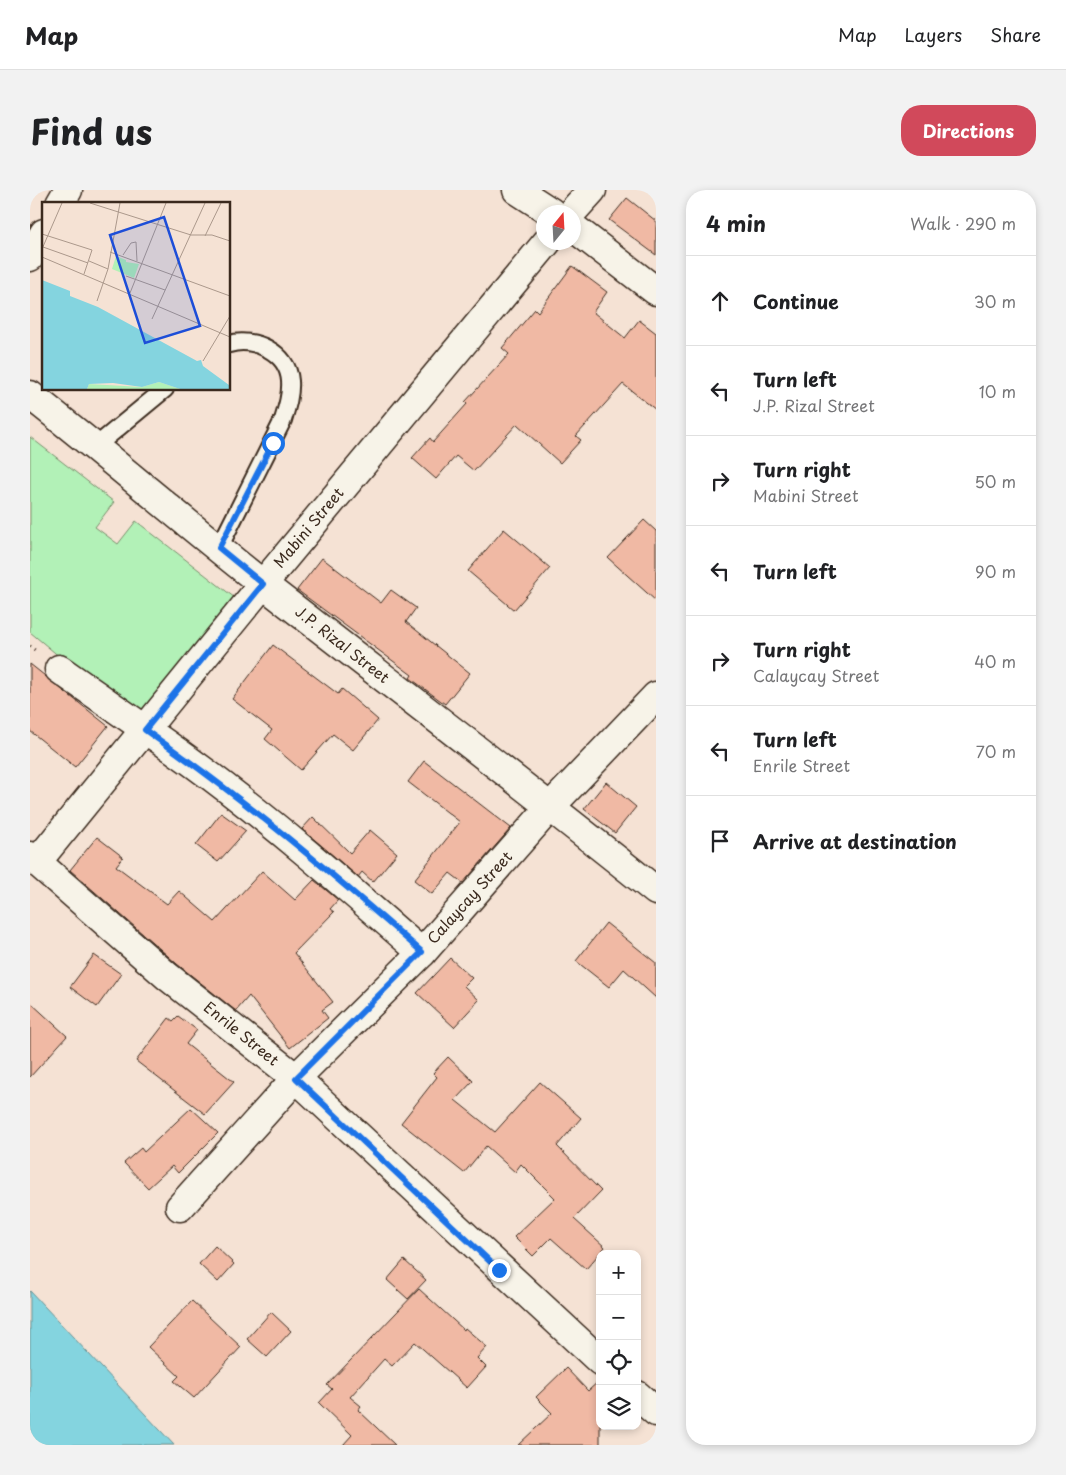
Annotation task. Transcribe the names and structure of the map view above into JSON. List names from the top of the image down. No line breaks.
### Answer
{"streets":{"street":["Mabini Street","J.P. Rizal Street","Calaycay Street","Enrile Street"]},"crossings":[["Mabini Street","J.P. Rizal Street"],["Mabini Street","Enrile Street"],["J.P. Rizal Street","Calaycay Street"],["Calaycay Street","Enrile Street"]],"north":"top","page":{"header":"Map","nav":["Map","Layers","Share"],"title":"Find us","buttons":"Directions","heading":["4 min","Walk · 290 m"],"list":[["Continue","30 m"],["Turn left","J.P. Rizal Street","10 m"],["Turn right","Mabini Street","50 m"],["Turn left","90 m"],["Turn right","Calaycay Street","40 m"],["Turn left","Enrile Street","70 m"],"Arrive at destination"],"map_buttons":["+","−"]}}
